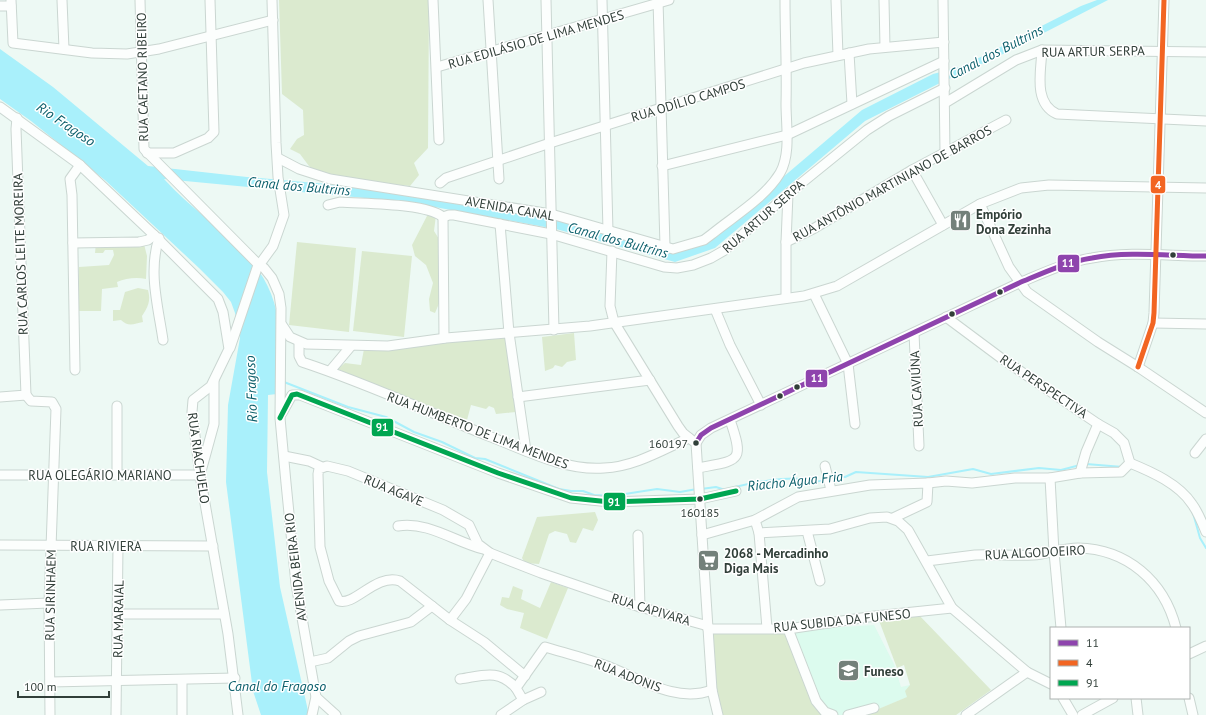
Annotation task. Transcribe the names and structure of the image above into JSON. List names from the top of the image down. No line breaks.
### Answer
{"streets":{"street":["RUA EDILÁSIO DE LIMA MENDES","RUA ARTUR SERPA","RUA CAETANO RIBEIRO","RUA ODÍLIO CAMPOS","RUA ANTÔNIO MARTINIANO DE BARROS","AVENIDA CANAL","RUA CARLOS LEITE MOREIRA","RUA PERSPECTIVA","RUA CAVIÚNA","RUA HUMBERTO DE LIMA MENDES","RUA RIACHUELO","RUA OLEGÁRIO MARIANO","RUA AGAVE","RUA RIVIERA","RUA ALGODOEIRO","AVENIDA BEIRA RIO","RUA SIRINHAEM","RUA CAPIVARA","RUA MARAIAL","RUA SUBIDA DA FUNESO","RUA ADONIS"]},"crossings":[["RUA CAETANO RIBEIRO","AVENIDA BEIRA RIO"],["RUA CARLOS LEITE MOREIRA","RUA SIRINHAEM"],["RUA PERSPECTIVA","RUA HUMBERTO DE LIMA MENDES"],["RUA CAVIÚNA","RUA HUMBERTO DE LIMA MENDES"],["RUA RIACHUELO","RUA OLEGÁRIO MARIANO"],["RUA RIACHUELO","RUA RIVIERA"],["RUA OLEGÁRIO MARIANO","RUA SIRINHAEM"],["RUA AGAVE","AVENIDA BEIRA RIO"],["RUA AGAVE","RUA CAPIVARA"],["RUA RIVIERA","RUA SIRINHAEM"],["RUA RIVIERA","RUA MARAIAL"],["RUA CAPIVARA","RUA SUBIDA DA FUNESO"]],"water":["Canal dos Bultrins","Rio Fragoso","Riacho Água Fria","Canal do Fragoso"],"places":{"restaurant":["Empório Dona Zezinha"],"other":["160197","160185"],"supermarket":["2068 - Mercadinho Diga Mais"],"school or university":["Funeso"]},"lines":["transit line 4","transit line 11","transit line 91"],"legend":["11","4","91"],"scale_bar":"100 m"}
